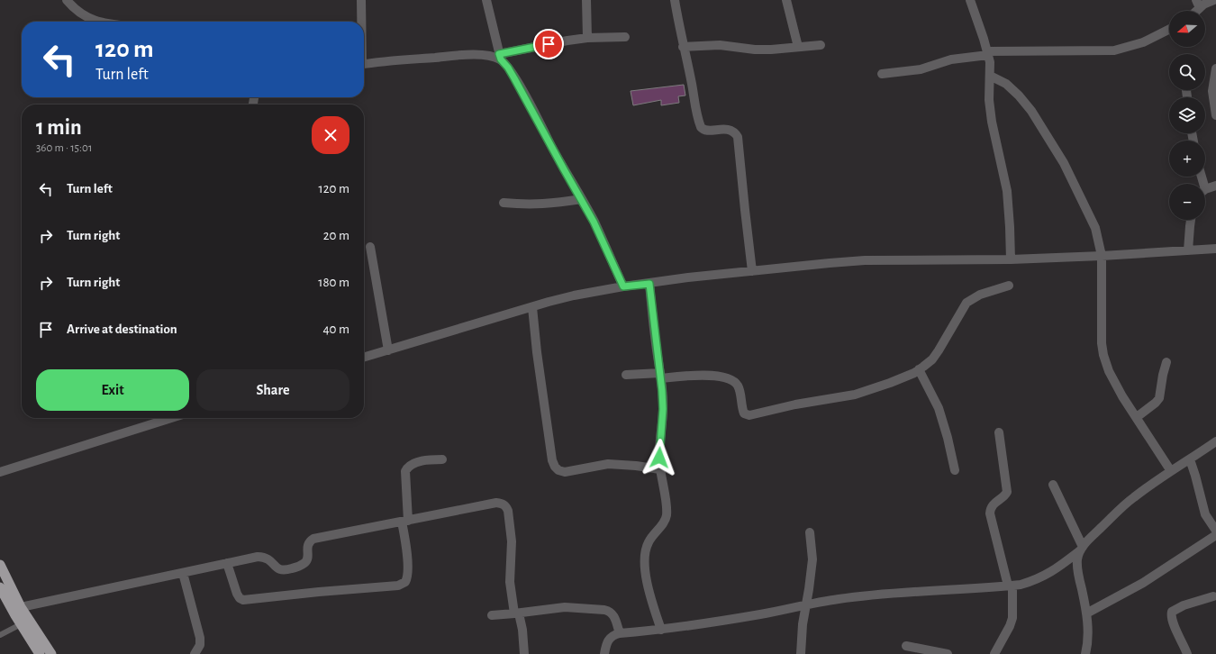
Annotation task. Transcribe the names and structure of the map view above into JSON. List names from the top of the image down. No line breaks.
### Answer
{"north":"left","page":{"map_buttons":["+","−"],"turn":["120 m","Turn left"],"heading":["1 min","360 m · 15:01"],"list":[{"name":"Turn left","value":"120 m"},{"name":"Turn right","value":"20 m"},{"name":"Turn right","value":"180 m"},{"name":"Arrive at destination","value":"40 m"}],"buttons":["Exit","Share"]}}
